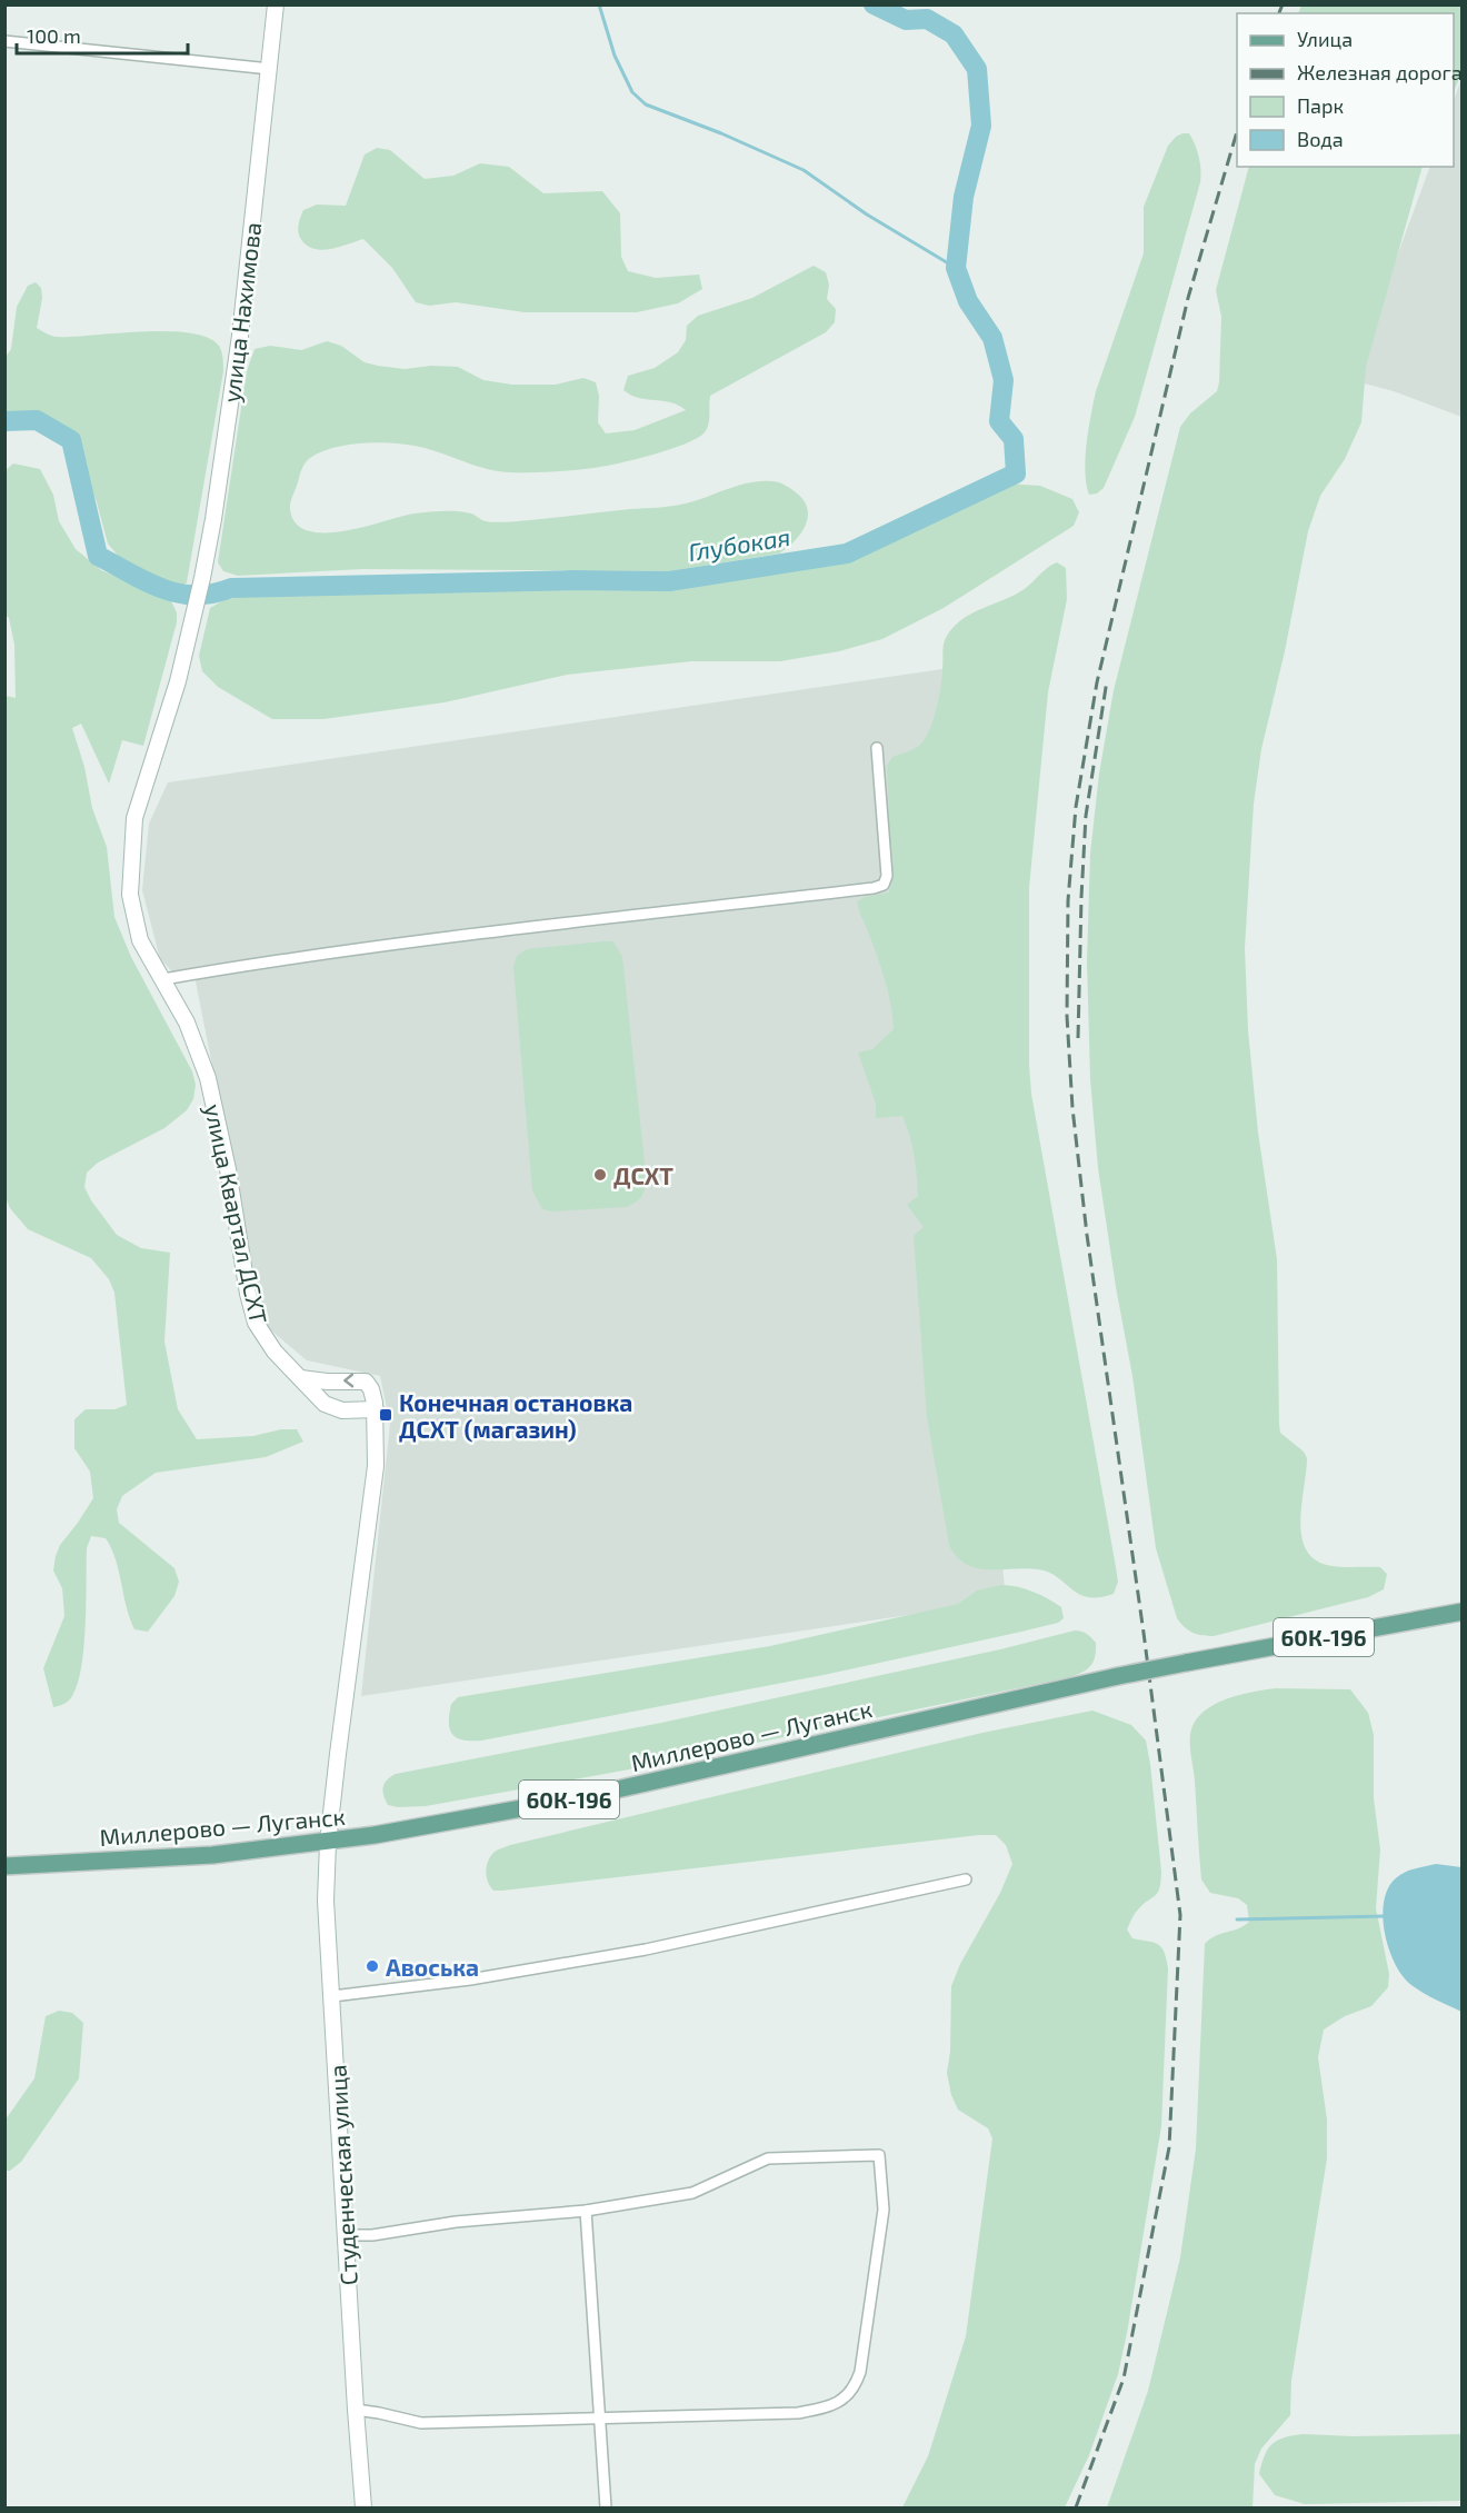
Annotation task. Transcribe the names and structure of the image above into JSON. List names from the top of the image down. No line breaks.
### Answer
{"streets":{"main road":["60К-196","Миллерово — Луганск"],"street":["улица Нахимова","улица Квартал ДСХТ","Студенческая улица"]},"crossings":[["улица Нахимова","улица Квартал ДСХТ"],["Миллерово — Луганск","Студенческая улица"]],"water":["Глубокая"],"places":{"other":["ДСХТ","Авоська"],"transit":["Конечная остановка ДСХТ (магазин)"]},"legend":["Улица","Железная дорога","Парк","Вода"],"scale_bar":"100 m"}
